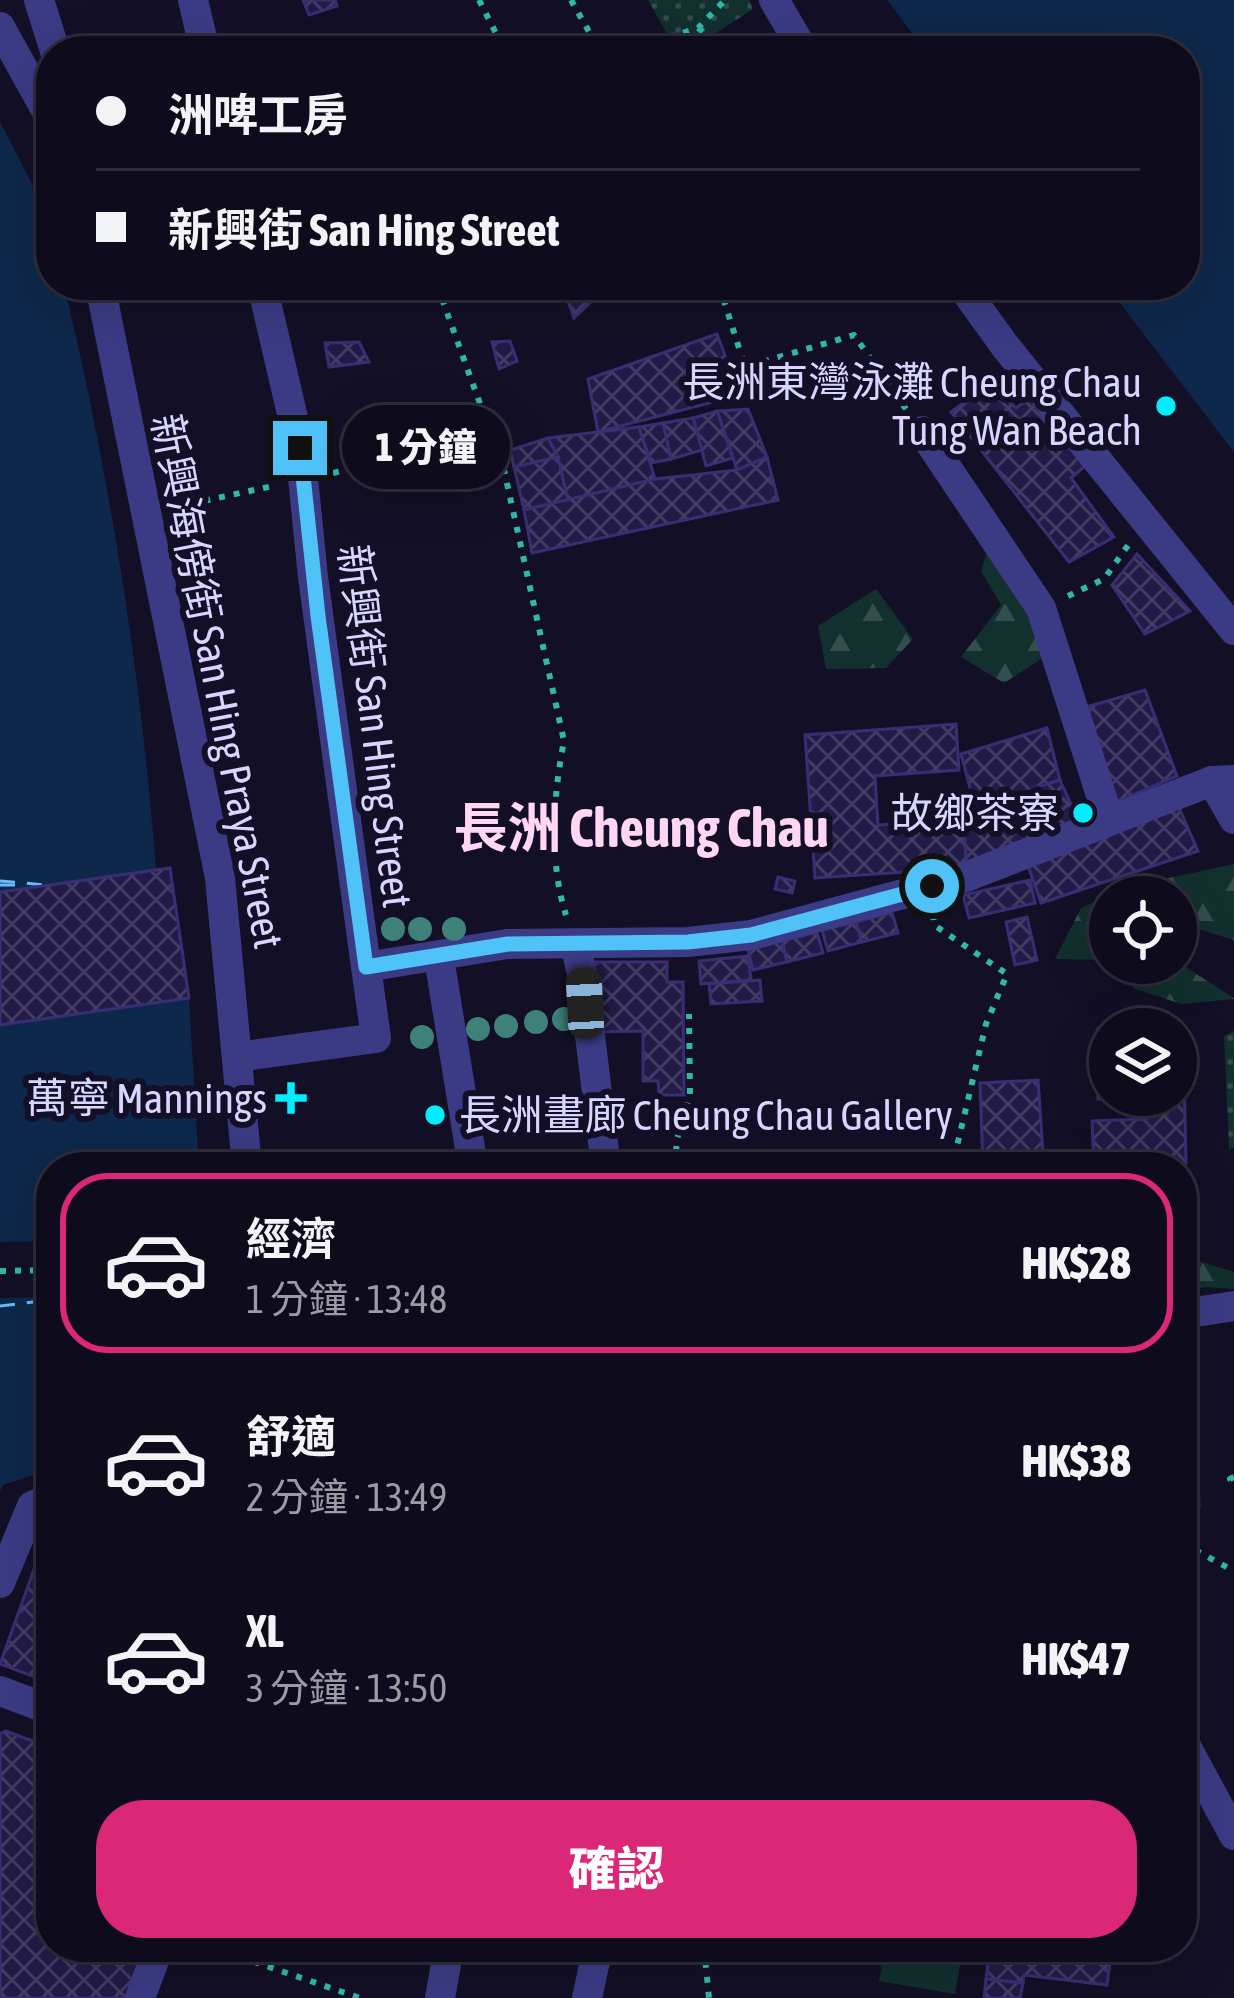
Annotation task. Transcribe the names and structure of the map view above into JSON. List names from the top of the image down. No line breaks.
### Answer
{"streets":{"street":["新興海傍街 San Hing Praya Street","新興街 San Hing Street"]},"crossings":[["新興海傍街 San Hing Praya Street","新興街 San Hing Street"]],"districts":["長洲 Cheung Chau"],"places":{"other":["長洲東灣泳灘 Cheung Chau Tung Wan Beach","故鄉茶寮","長洲畫廊 Cheung Chau Gallery"],"health":["萬寧 Mannings"]},"page":{"banner":["洲啤工房","新興街 San Hing Street"],"bubble":"1 分鐘","list":[{"name":"經濟","note":"1 分鐘 · 13:48","value":"HK$28"},{"name":"舒適","note":"2 分鐘 · 13:49","value":"HK$38"},{"name":"XL","note":"3 分鐘 · 13:50","value":"HK$47"}],"buttons":"確認"}}
